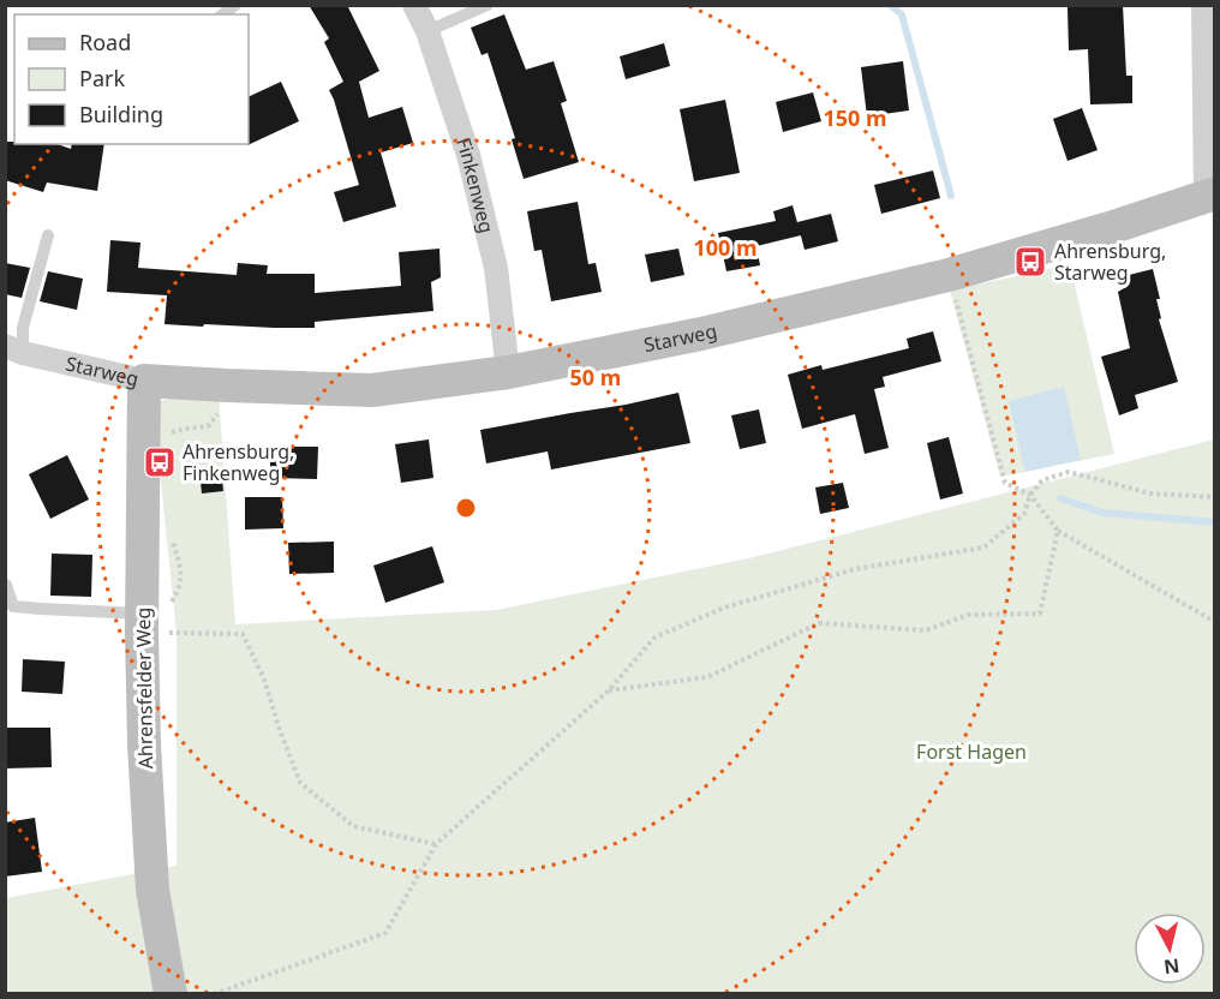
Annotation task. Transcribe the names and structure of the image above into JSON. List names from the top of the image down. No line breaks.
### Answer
{"streets":{"street":["Finkenweg","Starweg","Ahrensfelder Weg"]},"crossings":[["Finkenweg","Starweg"],["Starweg","Ahrensfelder Weg"]],"parks":["Forst Hagen"],"places":{"bus stop":["Ahrensburg, Starweg","Ahrensburg, Finkenweg"]},"legend":["Road","Park","Building"],"north":"bottom","rings":["150 m","100 m","50 m"]}
